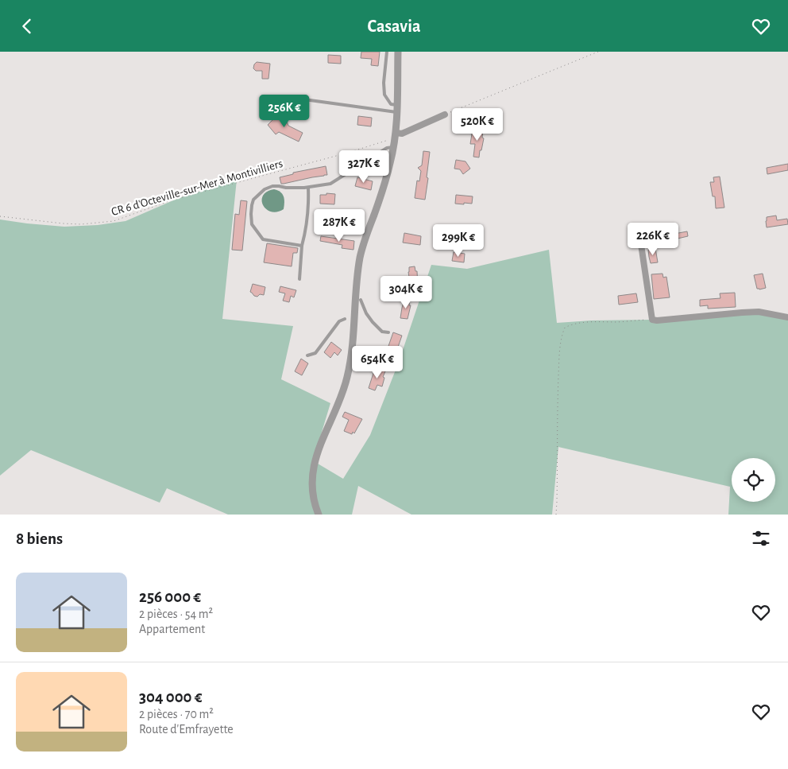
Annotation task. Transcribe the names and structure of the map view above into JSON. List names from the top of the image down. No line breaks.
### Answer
{"streets":{"path":["CR 6 d'Octeville-sur-Mer à Montivilliers"]},"page":{"header":"Casavia","price":["256K €","520K €","327K €","287K €","226K €","299K €","304K €","654K €"],"heading":"8 biens","list":[{"name":"256 000 €","note":"2 pièces · 54 m² · Appartement"},{"name":"304 000 €","note":"2 pièces · 70 m² · Route d'Emfrayette"}]}}
